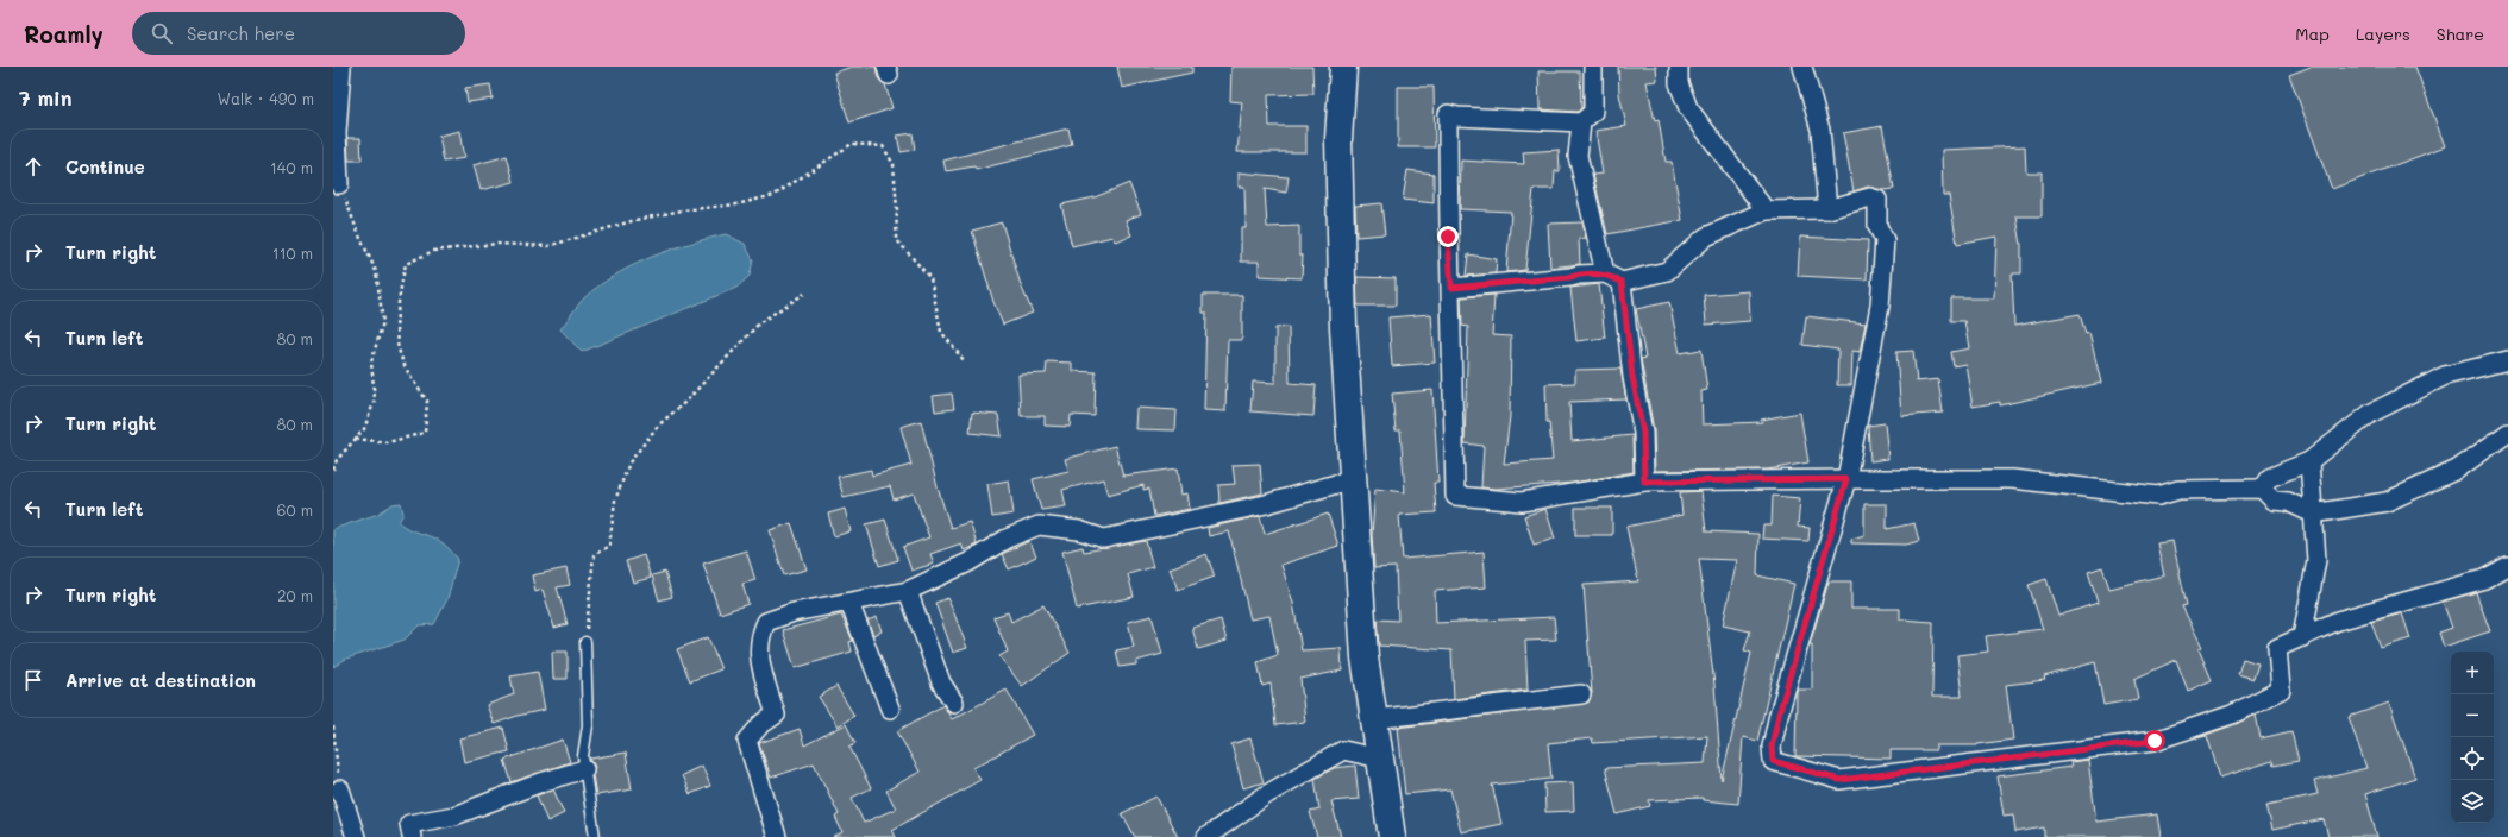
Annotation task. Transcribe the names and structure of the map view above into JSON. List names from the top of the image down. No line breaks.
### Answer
{"page":{"header":"Roamly","search":"Search here","nav":["Map","Layers","Share"],"heading":["7 min","Walk · 490 m"],"list":[["Continue","140 m"],["Turn right","110 m"],["Turn left","80 m"],["Turn right","80 m"],["Turn left","60 m"],["Turn right","20 m"],"Arrive at destination"],"map_buttons":["+","−"]}}
